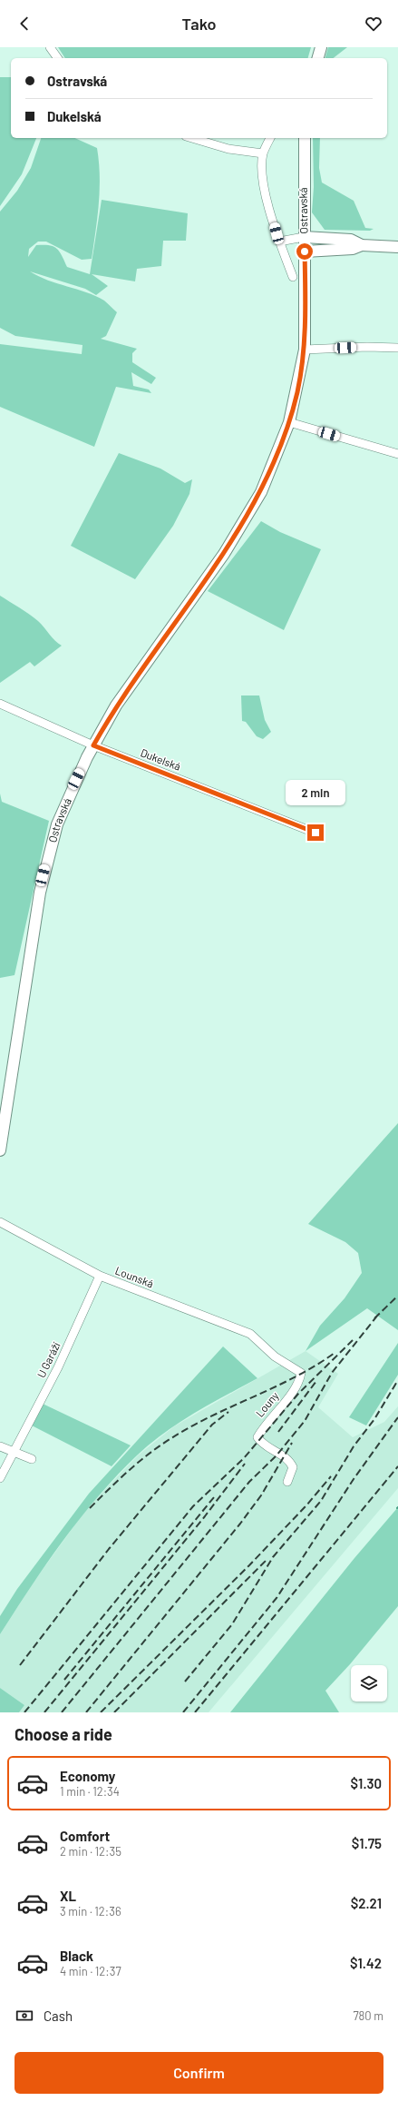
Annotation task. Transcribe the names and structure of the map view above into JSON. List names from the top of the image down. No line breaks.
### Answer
{"streets":{"main road":["Ostravská"],"street":["Dukelská","Lounská","U Garáží","Louny"]},"crossings":[["Ostravská","Dukelská"],["Lounská","U Garáží"],["Lounská","Louny"]],"page":{"header":"Tako","banner":["Ostravská","Dukelská"],"bubble":"2 min","heading":"Choose a ride","list":[{"name":"Economy","note":"1 min · 12:34","value":"$1.30"},{"name":"Comfort","note":"2 min · 12:35","value":"$1.75"},{"name":"XL","note":"3 min · 12:36","value":"$2.21"},{"name":"Black","note":"4 min · 12:37","value":"$1.42"}],"pay":["Cash","780 m"],"buttons":"Confirm"}}
